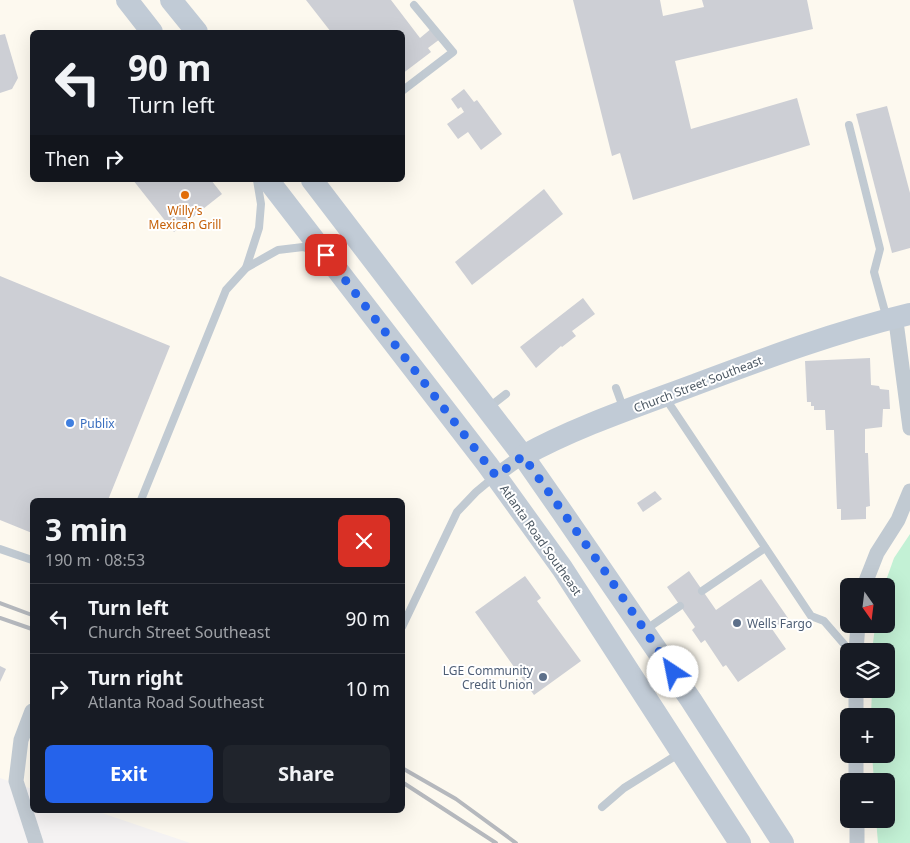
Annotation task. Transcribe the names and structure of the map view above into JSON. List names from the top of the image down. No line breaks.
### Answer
{"streets":{"main road":["Church Street Southeast","Atlanta Road Southeast"]},"crossings":[["Church Street Southeast","Atlanta Road Southeast"]],"places":["Willy's Mexican Grill","Publix","Wells Fargo","LGE Community Credit Union"],"north":"bottom","page":{"turn":["90 m","Turn left"],"then":"Then","heading":["3 min","190 m · 08:53"],"map_buttons":["+","−"],"list":[{"name":"Turn left","note":"Church Street Southeast","value":"90 m"},{"name":"Turn right","note":"Atlanta Road Southeast","value":"10 m"}],"buttons":["Exit","Share"]}}
